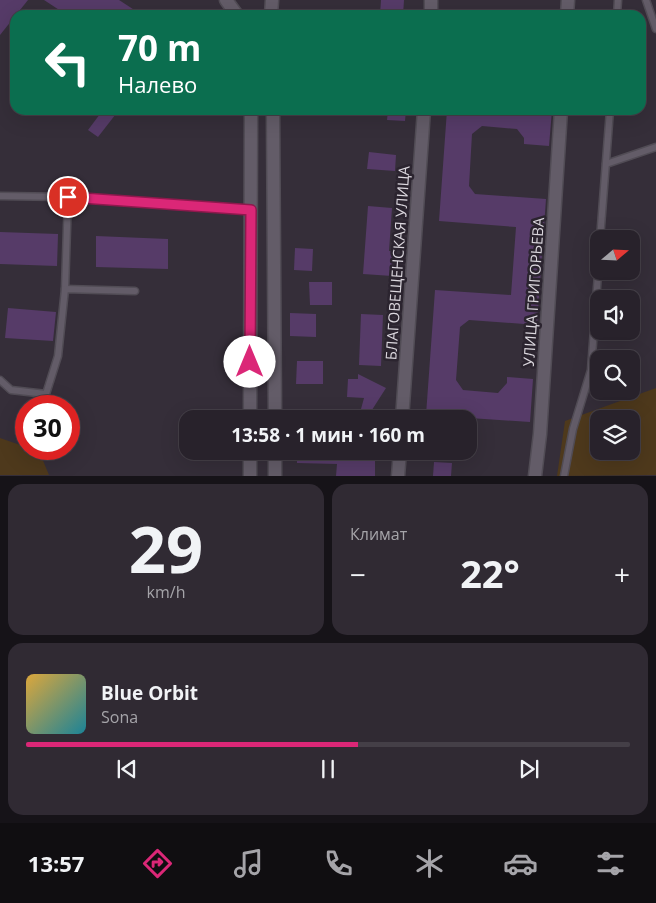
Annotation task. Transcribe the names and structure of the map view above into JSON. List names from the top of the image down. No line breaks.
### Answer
{"streets":{"street":["БЛАГОВЕЩЕНСКАЯ УЛИЦА","УЛИЦА ГРИГОРЬЕВА"]},"north":"right","page":{"turn":["70 m","Налево"],"limit":"30","trip":"13:58 · 1 мин · 160 m","tile":[["29","km/h"],"Климат"],"heat":["−","22°","+"],"song":["Blue Orbit","Sona"],"tabs":"13:57"}}
